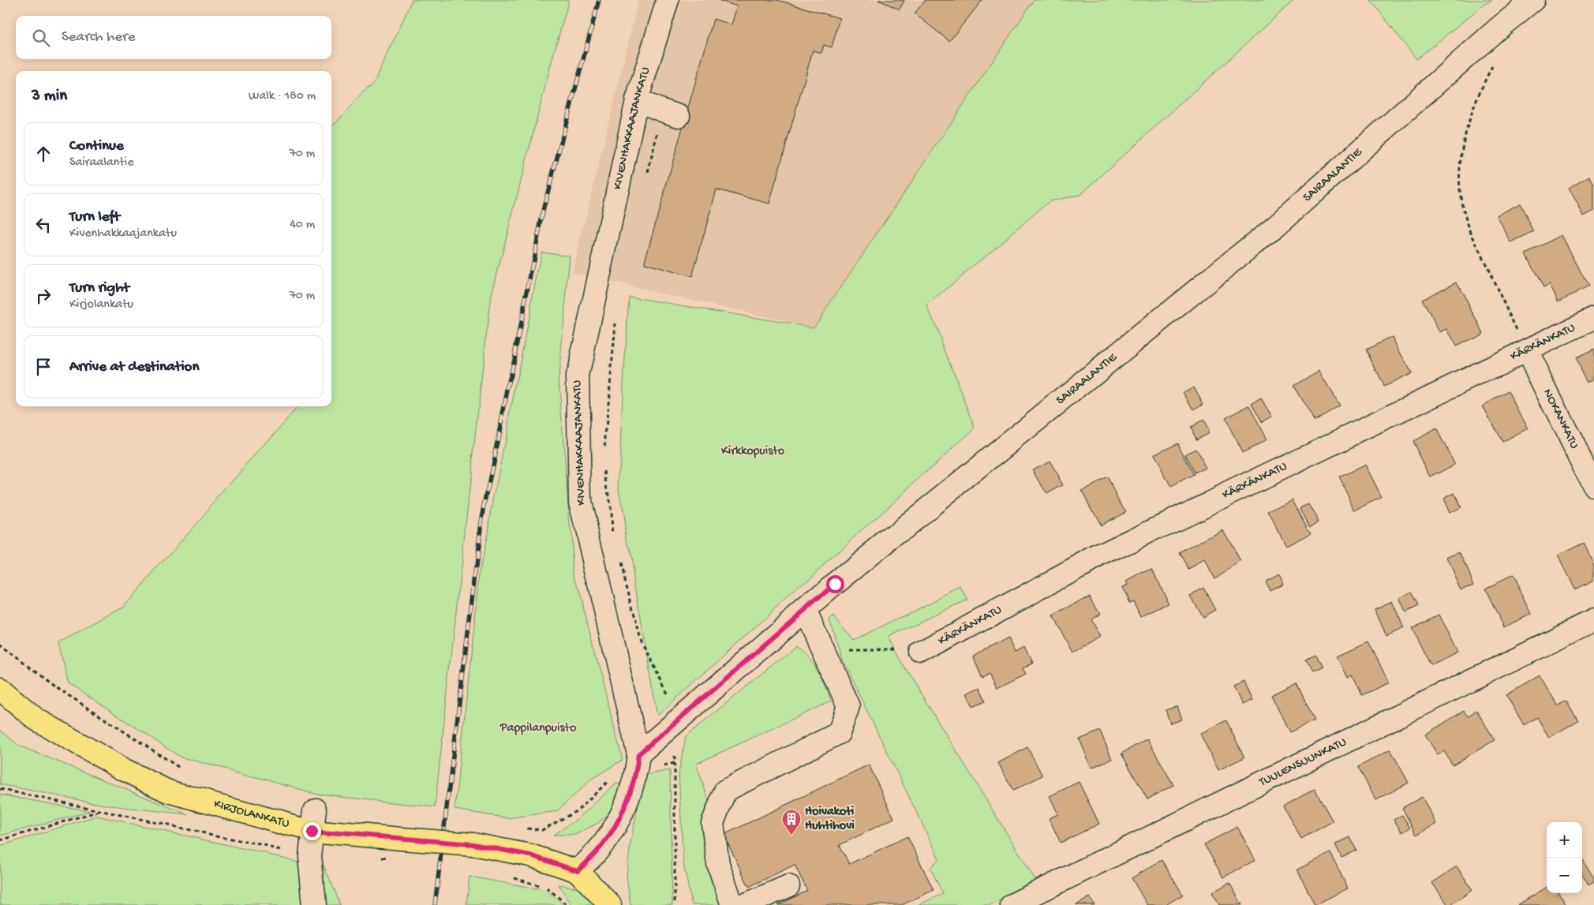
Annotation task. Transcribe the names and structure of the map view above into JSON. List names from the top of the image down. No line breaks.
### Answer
{"streets":{"main road":["KIRJOLANKATU"],"street":["KIVENHAKKAAJANKATU","SAIRAALANTIE","KÄRKÄNKATU","NOKANKATU","TUULENSUUNKATU"]},"crossings":[["KIVENHAKKAAJANKATU","SAIRAALANTIE"],["KIVENHAKKAAJANKATU","KIRJOLANKATU"],["KÄRKÄNKATU","NOKANKATU"]],"parks":["Kirkkopuisto","Pappilanpuisto"],"places":{"building":["Hoivakoti Huhtihovi"]},"page":{"search":"Search here","heading":["3 min","Walk · 180 m"],"list":[["Continue","Sairaalantie","70 m"],["Turn left","Kivenhakkaajankatu","40 m"],["Turn right","Kirjolankatu","70 m"],"Arrive at destination"],"map_buttons":["+","−"]}}
